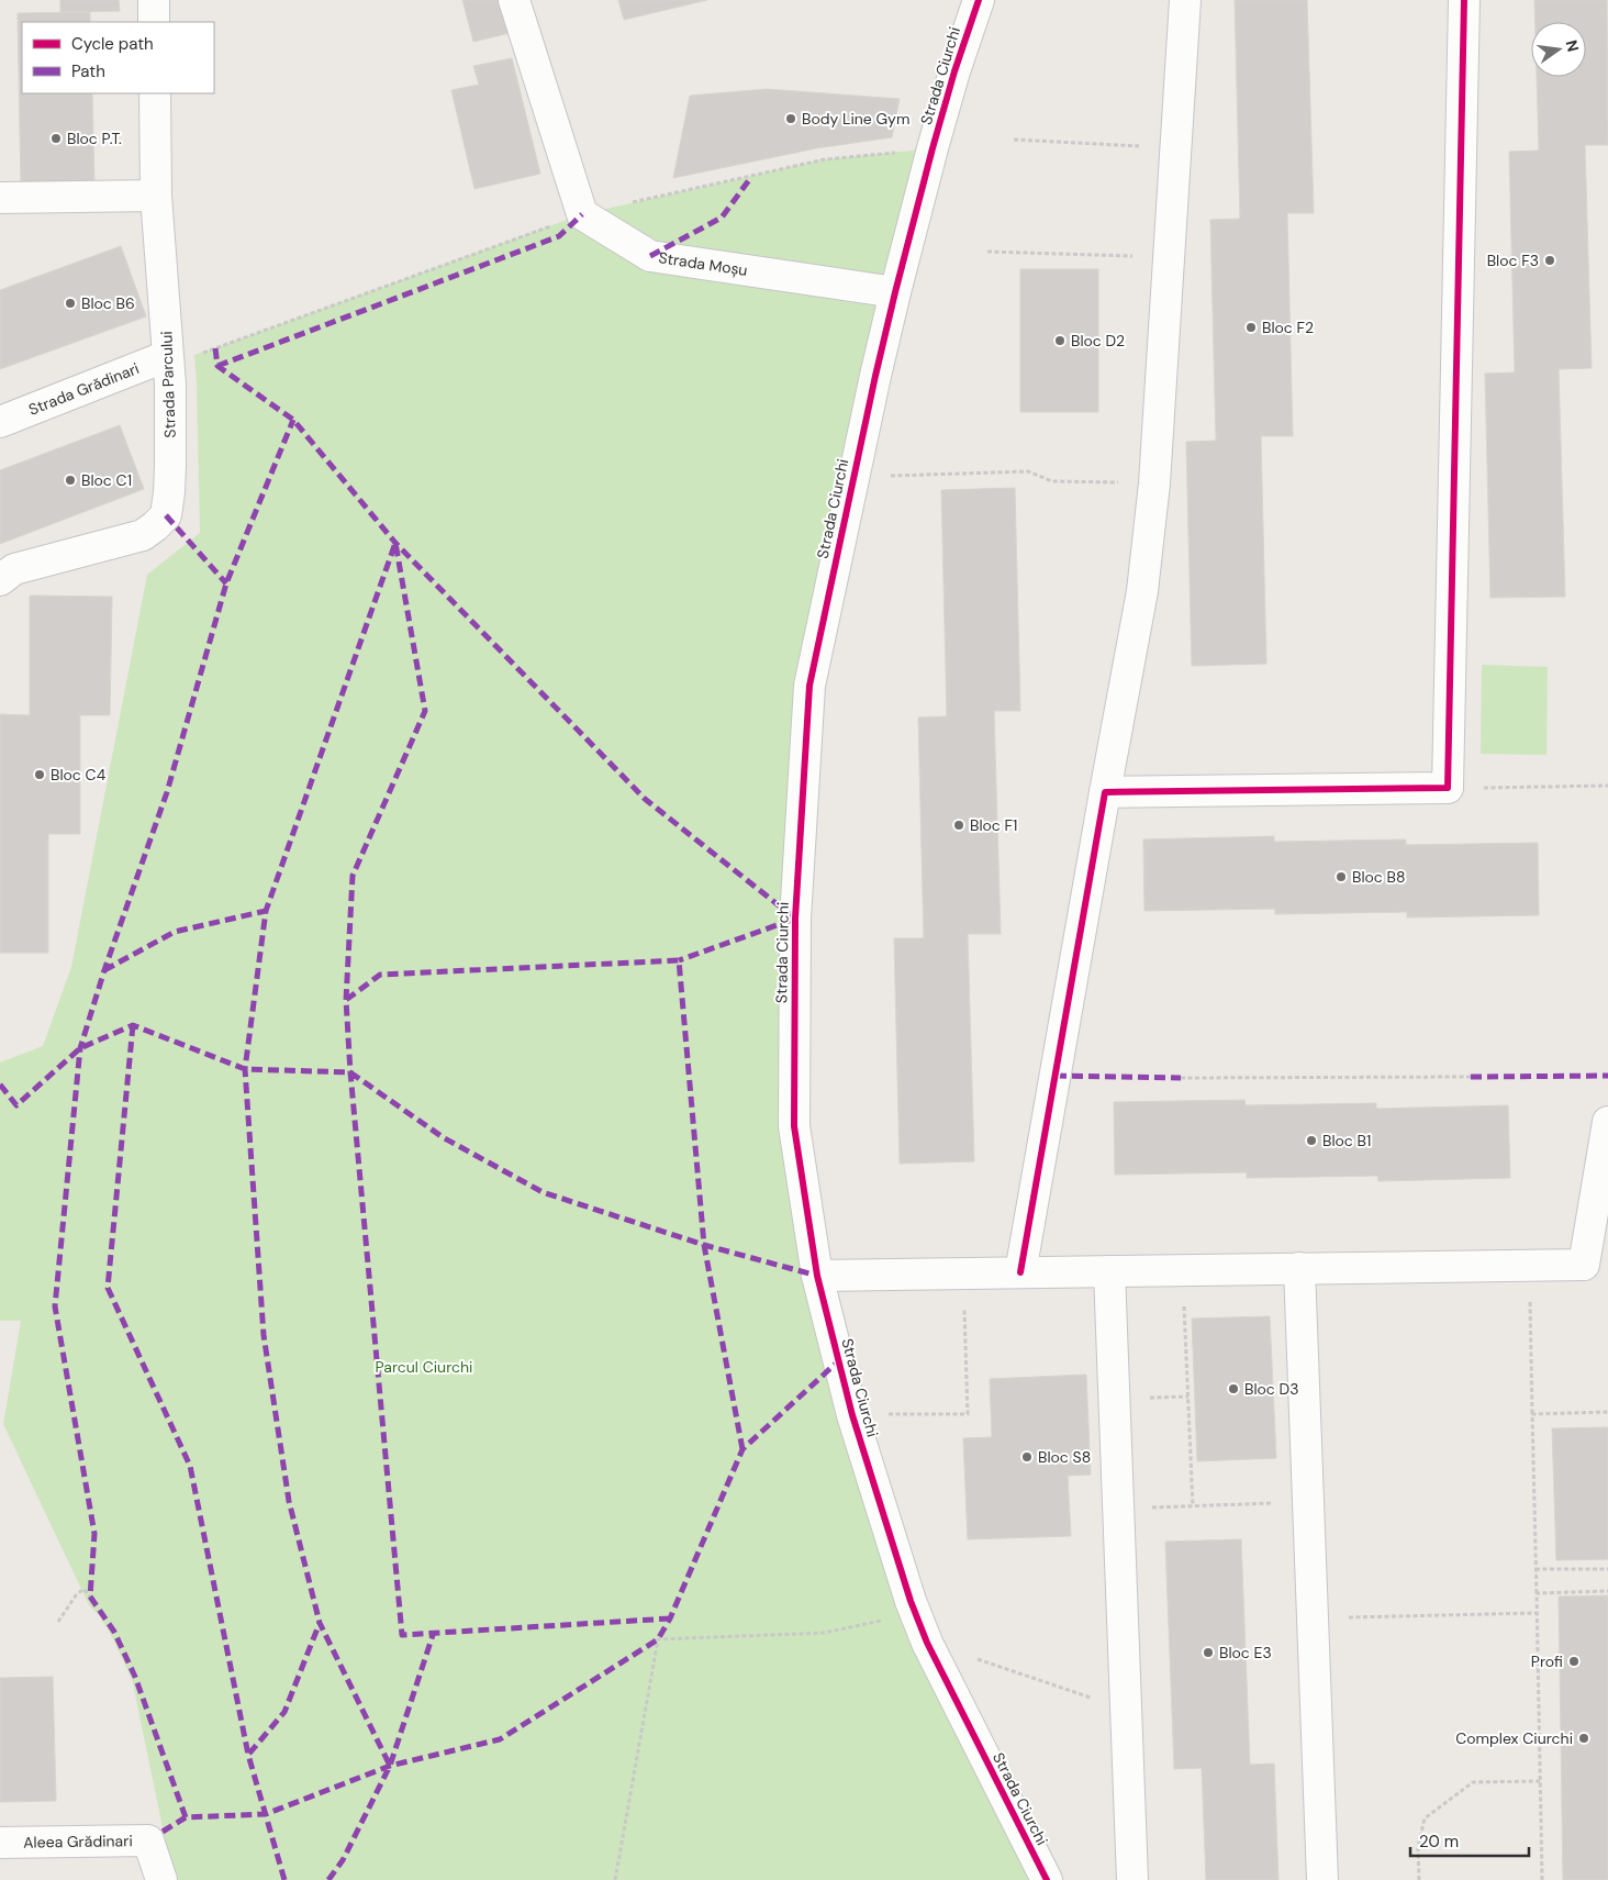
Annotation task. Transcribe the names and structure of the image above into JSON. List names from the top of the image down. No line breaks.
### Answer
{"streets":{"street":["Strada Ciurchi","Strada Moșu","Strada Parcului","Strada Grădinari","Aleea Grădinari"]},"crossings":[["Strada Ciurchi","Strada Moșu"],["Strada Parcului","Strada Grădinari"]],"parks":["Parcul Ciurchi"],"places":["Body Line Gym","Bloc P.T.","Bloc F3","Bloc B6","Bloc F2","Bloc D2","Bloc C1","Bloc C4","Bloc F1","Bloc B8","Bloc B1","Bloc D3","Bloc S8","Bloc E3","Profi","Complex Ciurchi"],"legend":["Cycle path","Path"],"scale_bar":"20 m","north":"right"}
